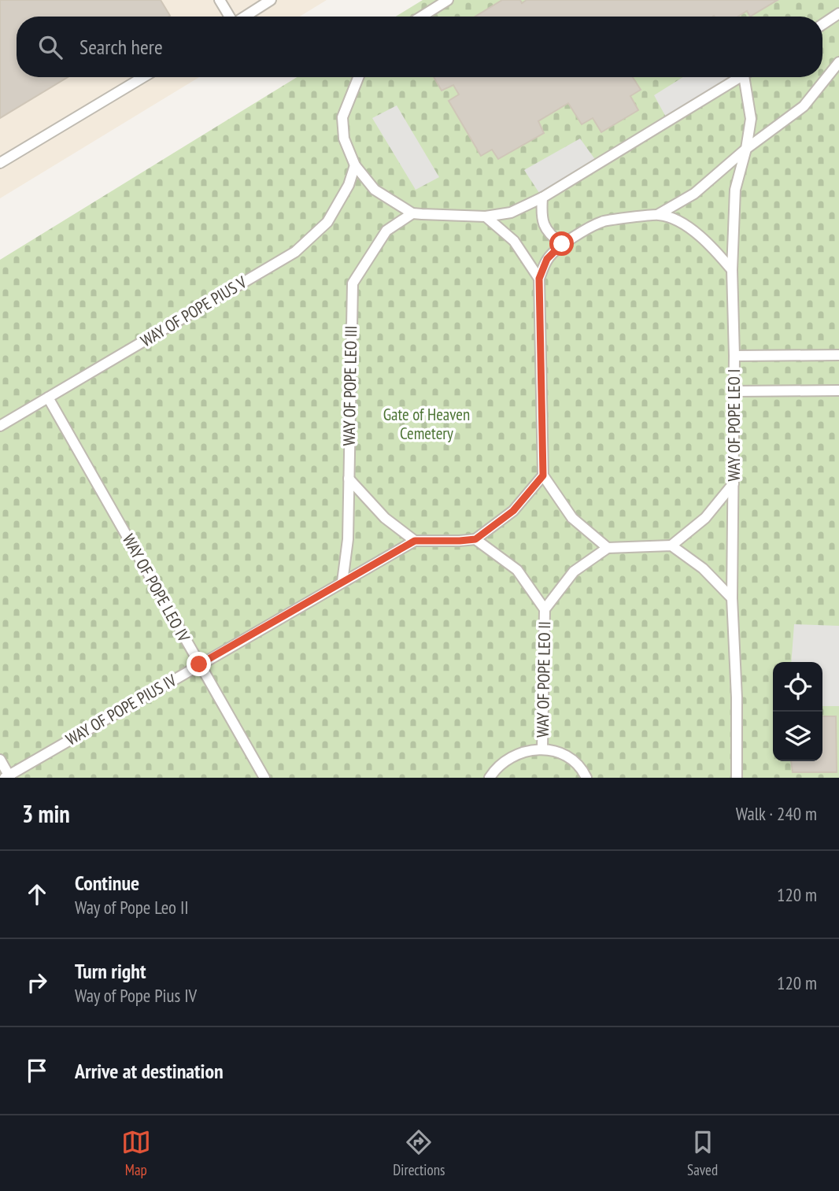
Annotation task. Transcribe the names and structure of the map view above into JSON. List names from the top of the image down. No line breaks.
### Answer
{"streets":{"lane":["WAY OF POPE PIUS V","WAY OF POPE LEO III","WAY OF POPE LEO I","WAY OF POPE LEO IV","WAY OF POPE LEO II","WAY OF POPE PIUS IV"]},"crossings":[["WAY OF POPE PIUS V","WAY OF POPE LEO IV"],["WAY OF POPE LEO III","WAY OF POPE PIUS IV"],["WAY OF POPE LEO IV","WAY OF POPE PIUS IV"],["WAY OF POPE LEO II","WAY OF POPE PIUS IV"]],"parks":["Gate of Heaven Cemetery"],"page":{"search":"Search here","heading":["3 min","Walk · 240 m"],"list":[["Continue","Way of Pope Leo II","120 m"],["Turn right","Way of Pope Pius IV","120 m"],"Arrive at destination"],"nav":["Map","Directions","Saved"]}}
